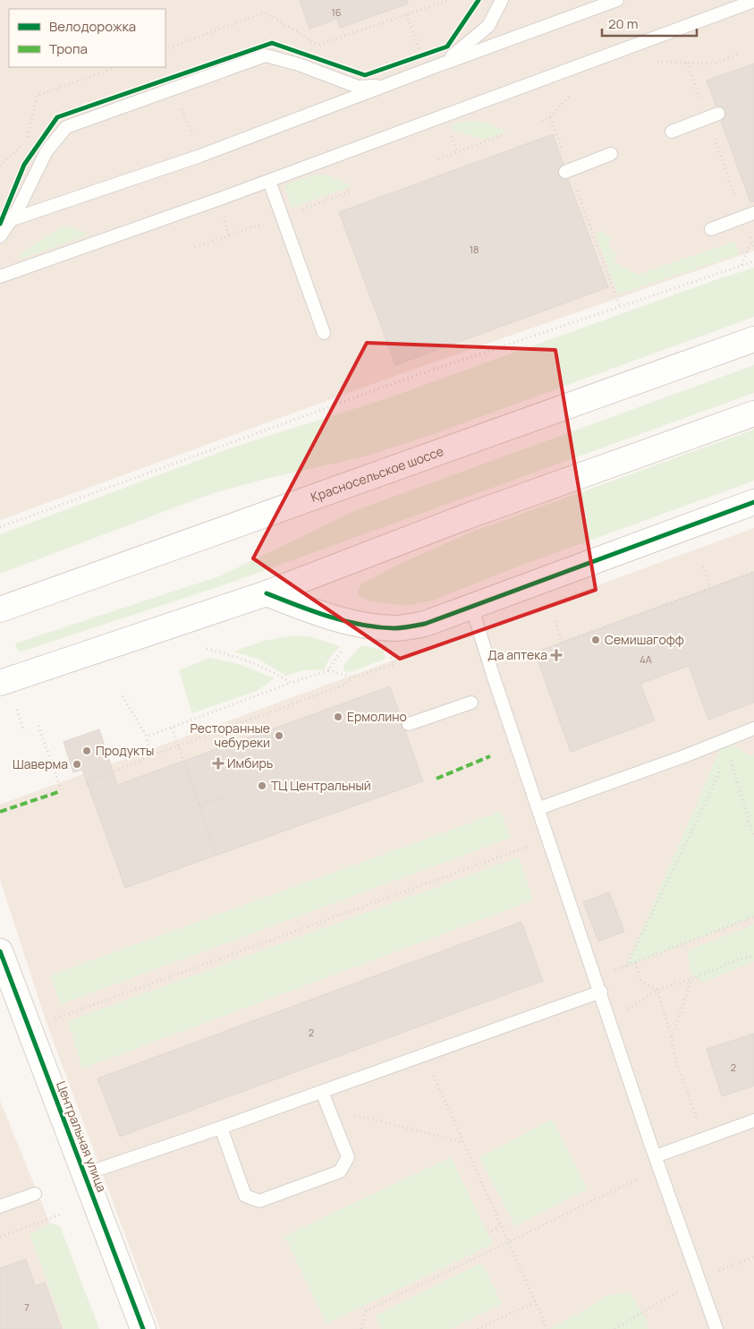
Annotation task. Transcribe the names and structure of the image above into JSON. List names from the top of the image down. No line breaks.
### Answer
{"streets":{"main road":["Красносельское шоссе","Центральная улица"]},"places":{"other":["Семишагофф","Ермолино","Ресторанные чебуреки","Продукты","Шаверма","ТЦ Центральный"],"health":["Да аптека","Имбирь"]},"house_numbers":["16","18","4А","2","2","7"],"legend":["Велодорожка","Тропа"],"scale_bar":"20 m"}
